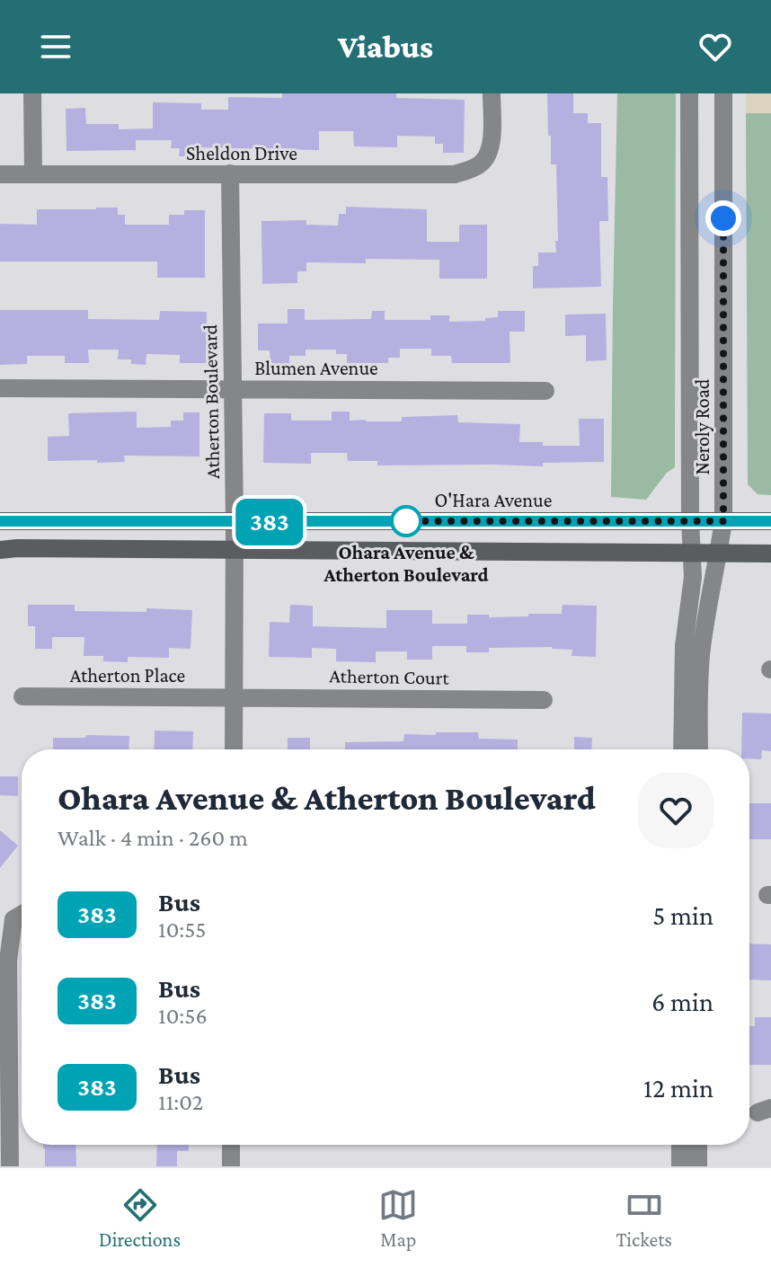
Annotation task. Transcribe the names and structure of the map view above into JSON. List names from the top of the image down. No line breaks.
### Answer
{"streets":{"main road":["O'Hara Avenue"],"street":["Sheldon Drive","Blumen Avenue","Atherton Boulevard","Neroly Road","Atherton Place","Atherton Court"]},"crossings":[["Sheldon Drive","Atherton Boulevard"],["Blumen Avenue","Atherton Boulevard"],["Atherton Boulevard","O'Hara Avenue"],["Atherton Boulevard","Atherton Place"],["Atherton Boulevard","Atherton Court"],["Neroly Road","O'Hara Avenue"],["Atherton Place","Atherton Court"]],"places":["Ohara Avenue & Atherton Boulevard"],"lines":["bus line 383"],"page":{"header":"Viabus","on_map":"383","heading":["Ohara Avenue & Atherton Boulevard","Walk · 4 min · 260 m"],"list":[{"mark":"383","name":"Bus","note":"10:55","value":"5 min"},{"mark":"383","name":"Bus","note":"10:56","value":"6 min"},{"mark":"383","name":"Bus","note":"11:02","value":"12 min"}],"tabs":["Directions","Map","Tickets"]}}
